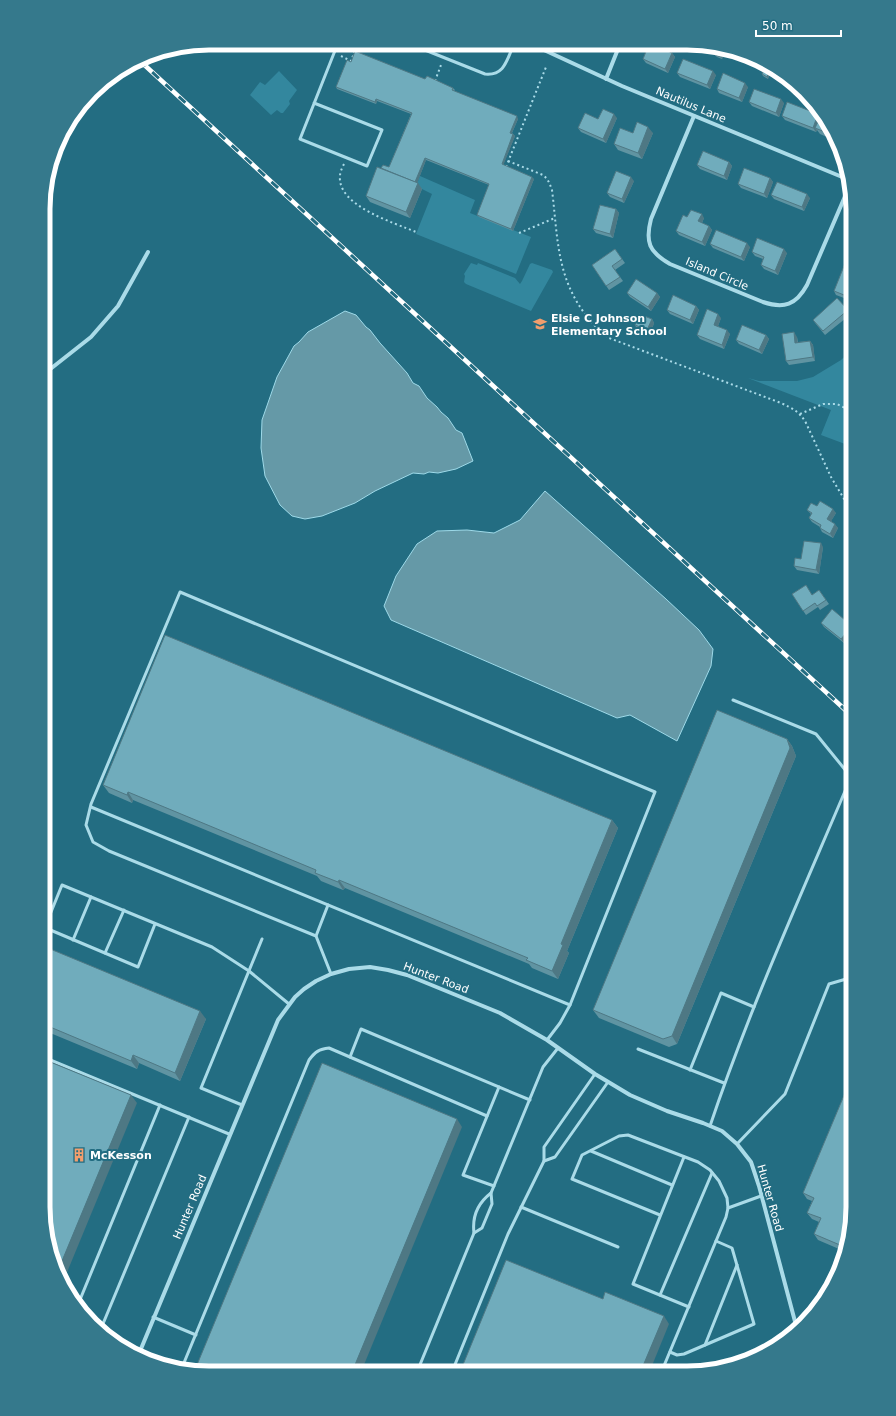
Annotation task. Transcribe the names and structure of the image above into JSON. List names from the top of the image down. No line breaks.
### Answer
{"streets":{"street":["Nautilus Lane","Island Circle","Hunter Road"]},"crossings":[["Nautilus Lane","Island Circle"]],"places":{"school or university":["Elsie C Johnson Elementary School"],"building":["McKesson"]},"scale_bar":"50 m"}
